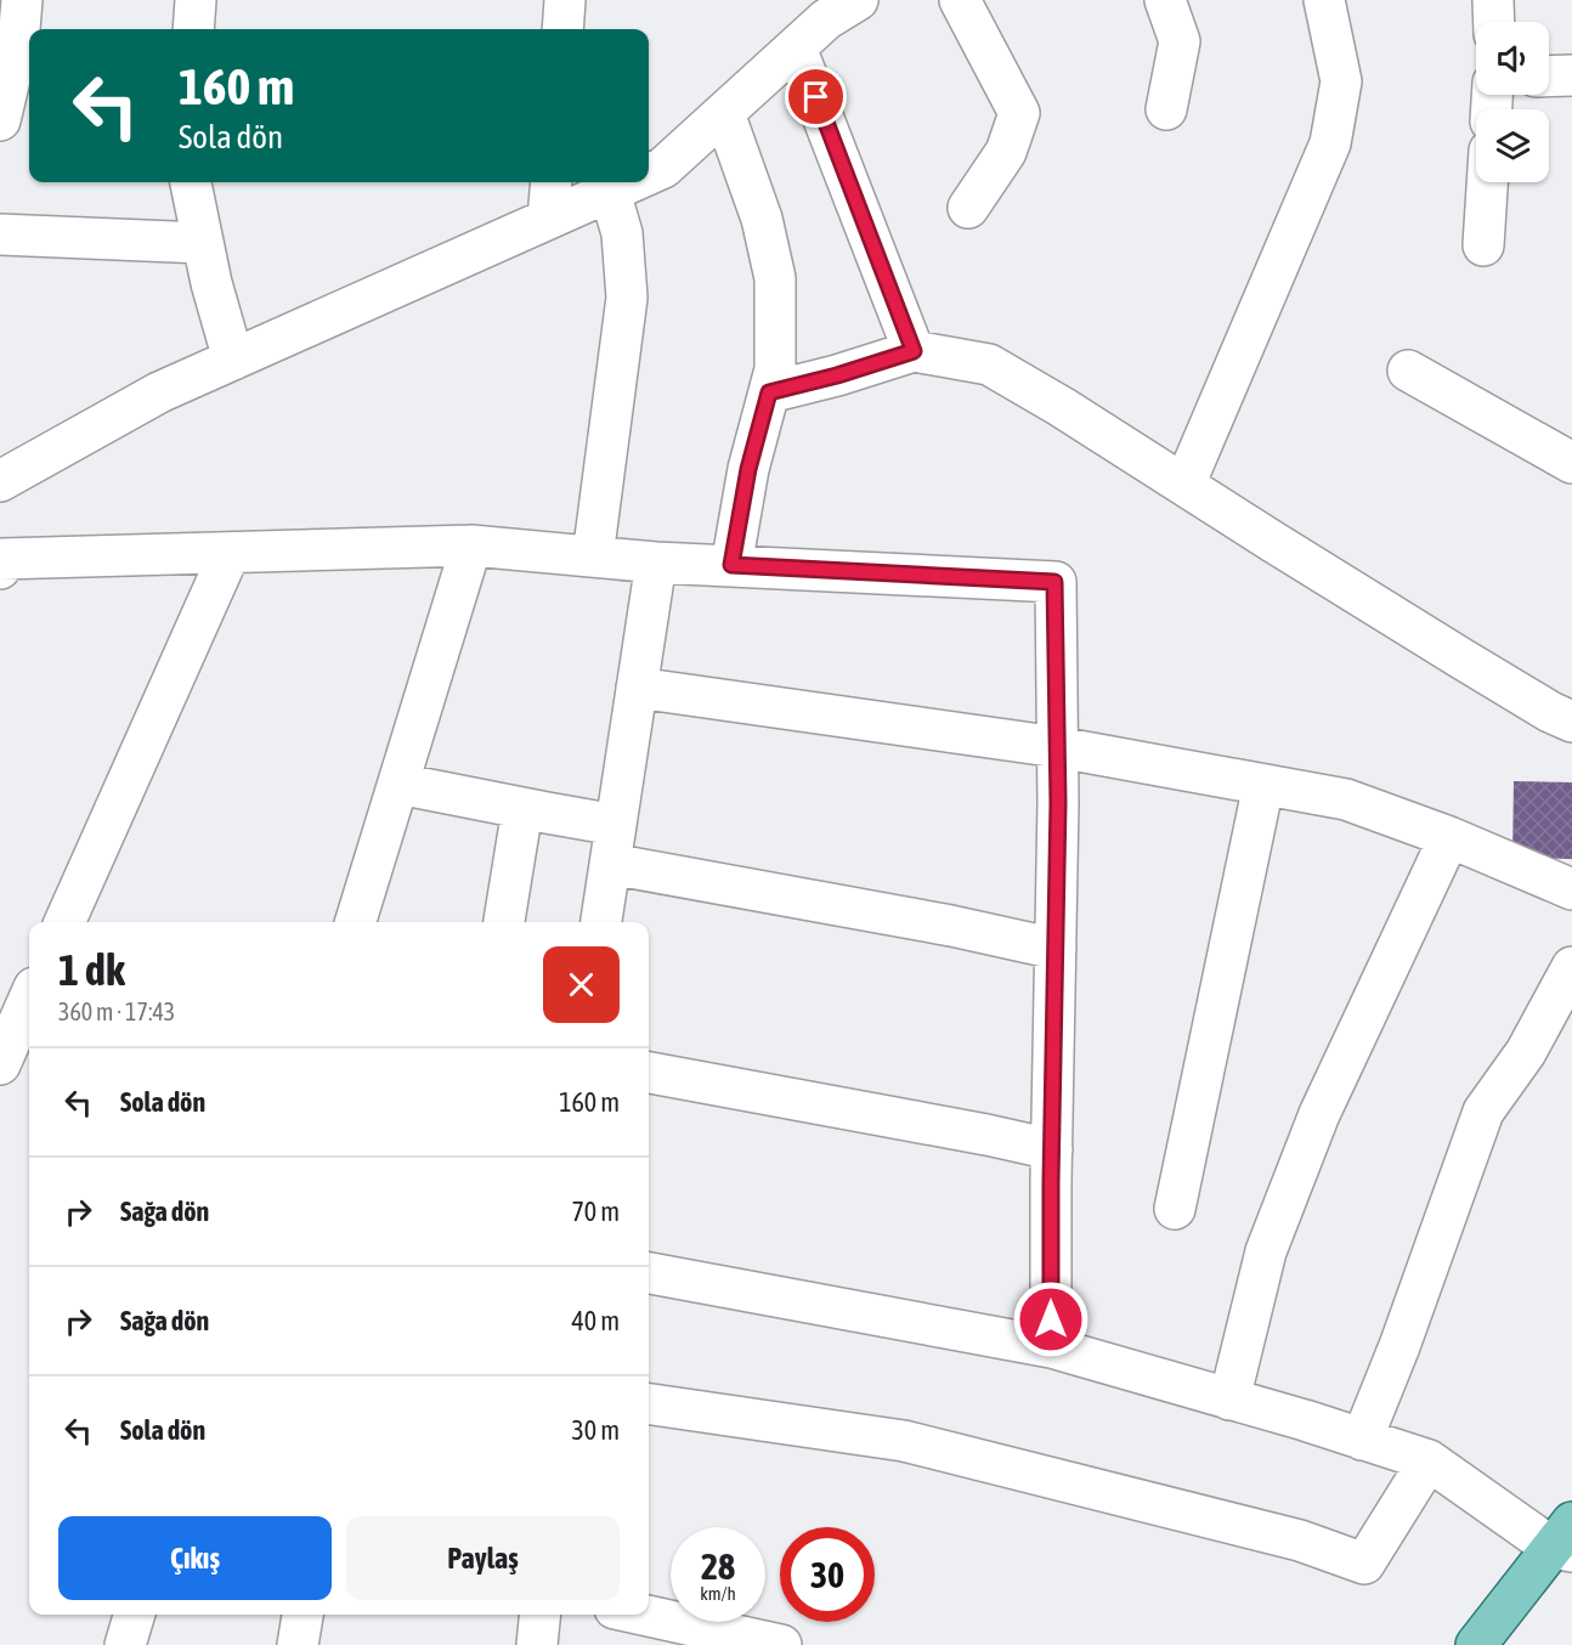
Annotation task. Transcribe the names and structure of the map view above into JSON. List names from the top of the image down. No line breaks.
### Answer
{"page":{"turn":["160 m","Sola dön"],"heading":["1 dk","360 m · 17:43"],"list":[{"name":"Sola dön","value":"160 m"},{"name":"Sağa dön","value":"70 m"},{"name":"Sağa dön","value":"40 m"},{"name":"Sola dön","value":"30 m"}],"buttons":["Çıkış","Paylaş"],"speed":"28 km/h","limit":"30"}}
